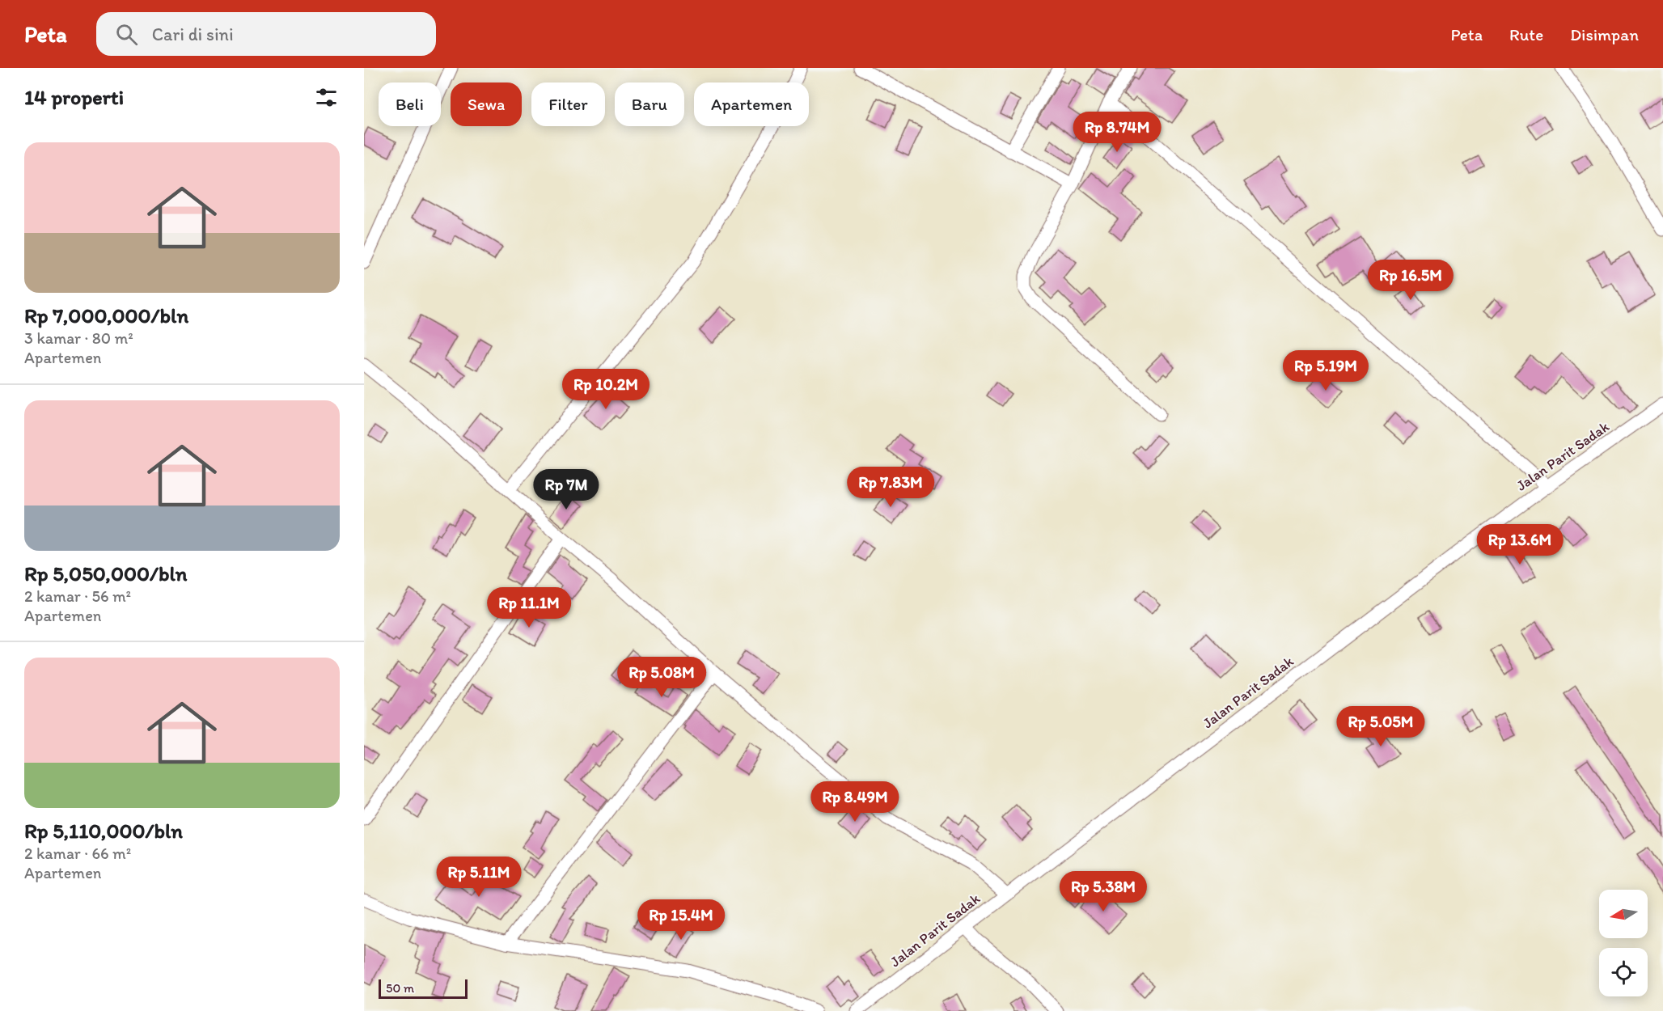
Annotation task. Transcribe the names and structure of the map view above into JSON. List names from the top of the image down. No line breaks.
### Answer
{"streets":{"street":["Jalan Parit Sadak"]},"scale_bar":"50 m","north":"left","page":{"header":"Peta","search":"Cari di sini","nav":["Peta","Rute","Disimpan"],"heading":"14 properti","chip":["Beli","Sewa","Filter","Baru","Apartemen"],"price":["Rp 8.74M","Rp 16.5M","Rp 5.19M","Rp 10.2M","Rp 7.83M","Rp 7M","Rp 13.6M","Rp 11.1M","Rp 5.08M","Rp 5.05M","Rp 8.49M","Rp 5.11M","Rp 5.38M","Rp 15.4M"],"list":[{"name":"Rp 7,000,000/bln","note":"3 kamar · 80 m² · Apartemen"},{"name":"Rp 5,050,000/bln","note":"2 kamar · 56 m² · Apartemen"},{"name":"Rp 5,110,000/bln","note":"2 kamar · 66 m² · Apartemen"}],"scale":"50 m"}}
